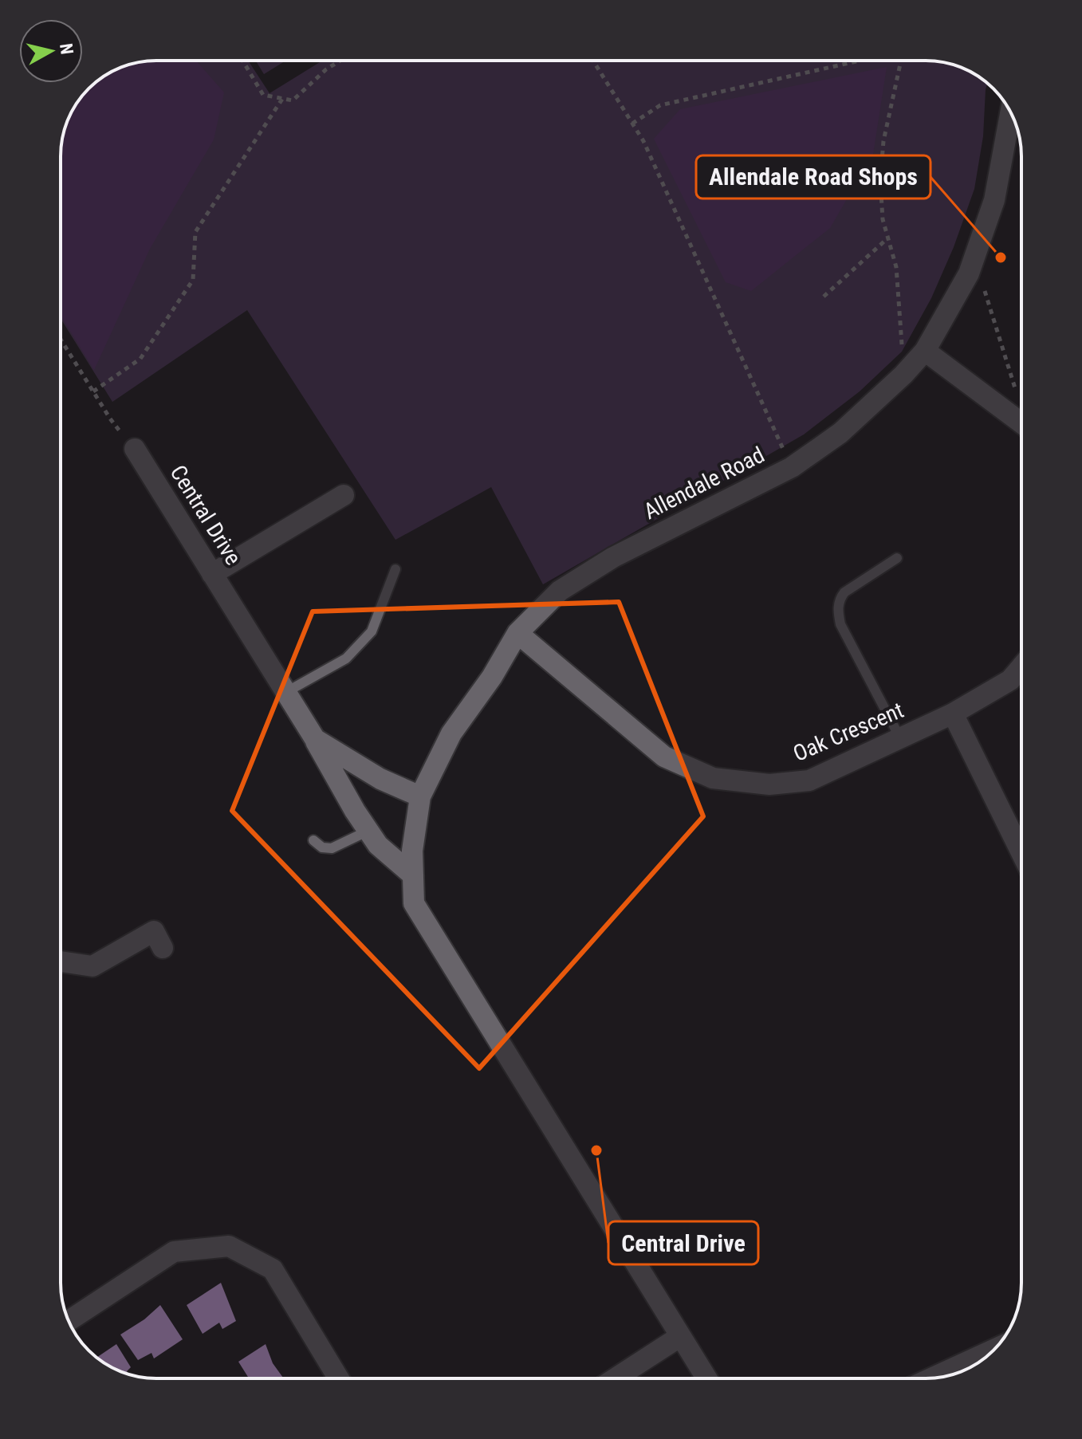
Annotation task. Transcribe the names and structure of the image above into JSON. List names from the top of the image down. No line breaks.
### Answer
{"streets":{"street":["Allendale Road","Central Drive","Oak Crescent"]},"crossings":[["Allendale Road","Central Drive"],["Allendale Road","Oak Crescent"]],"places":["Allendale Road Shops","Central Drive"],"north":"right"}
